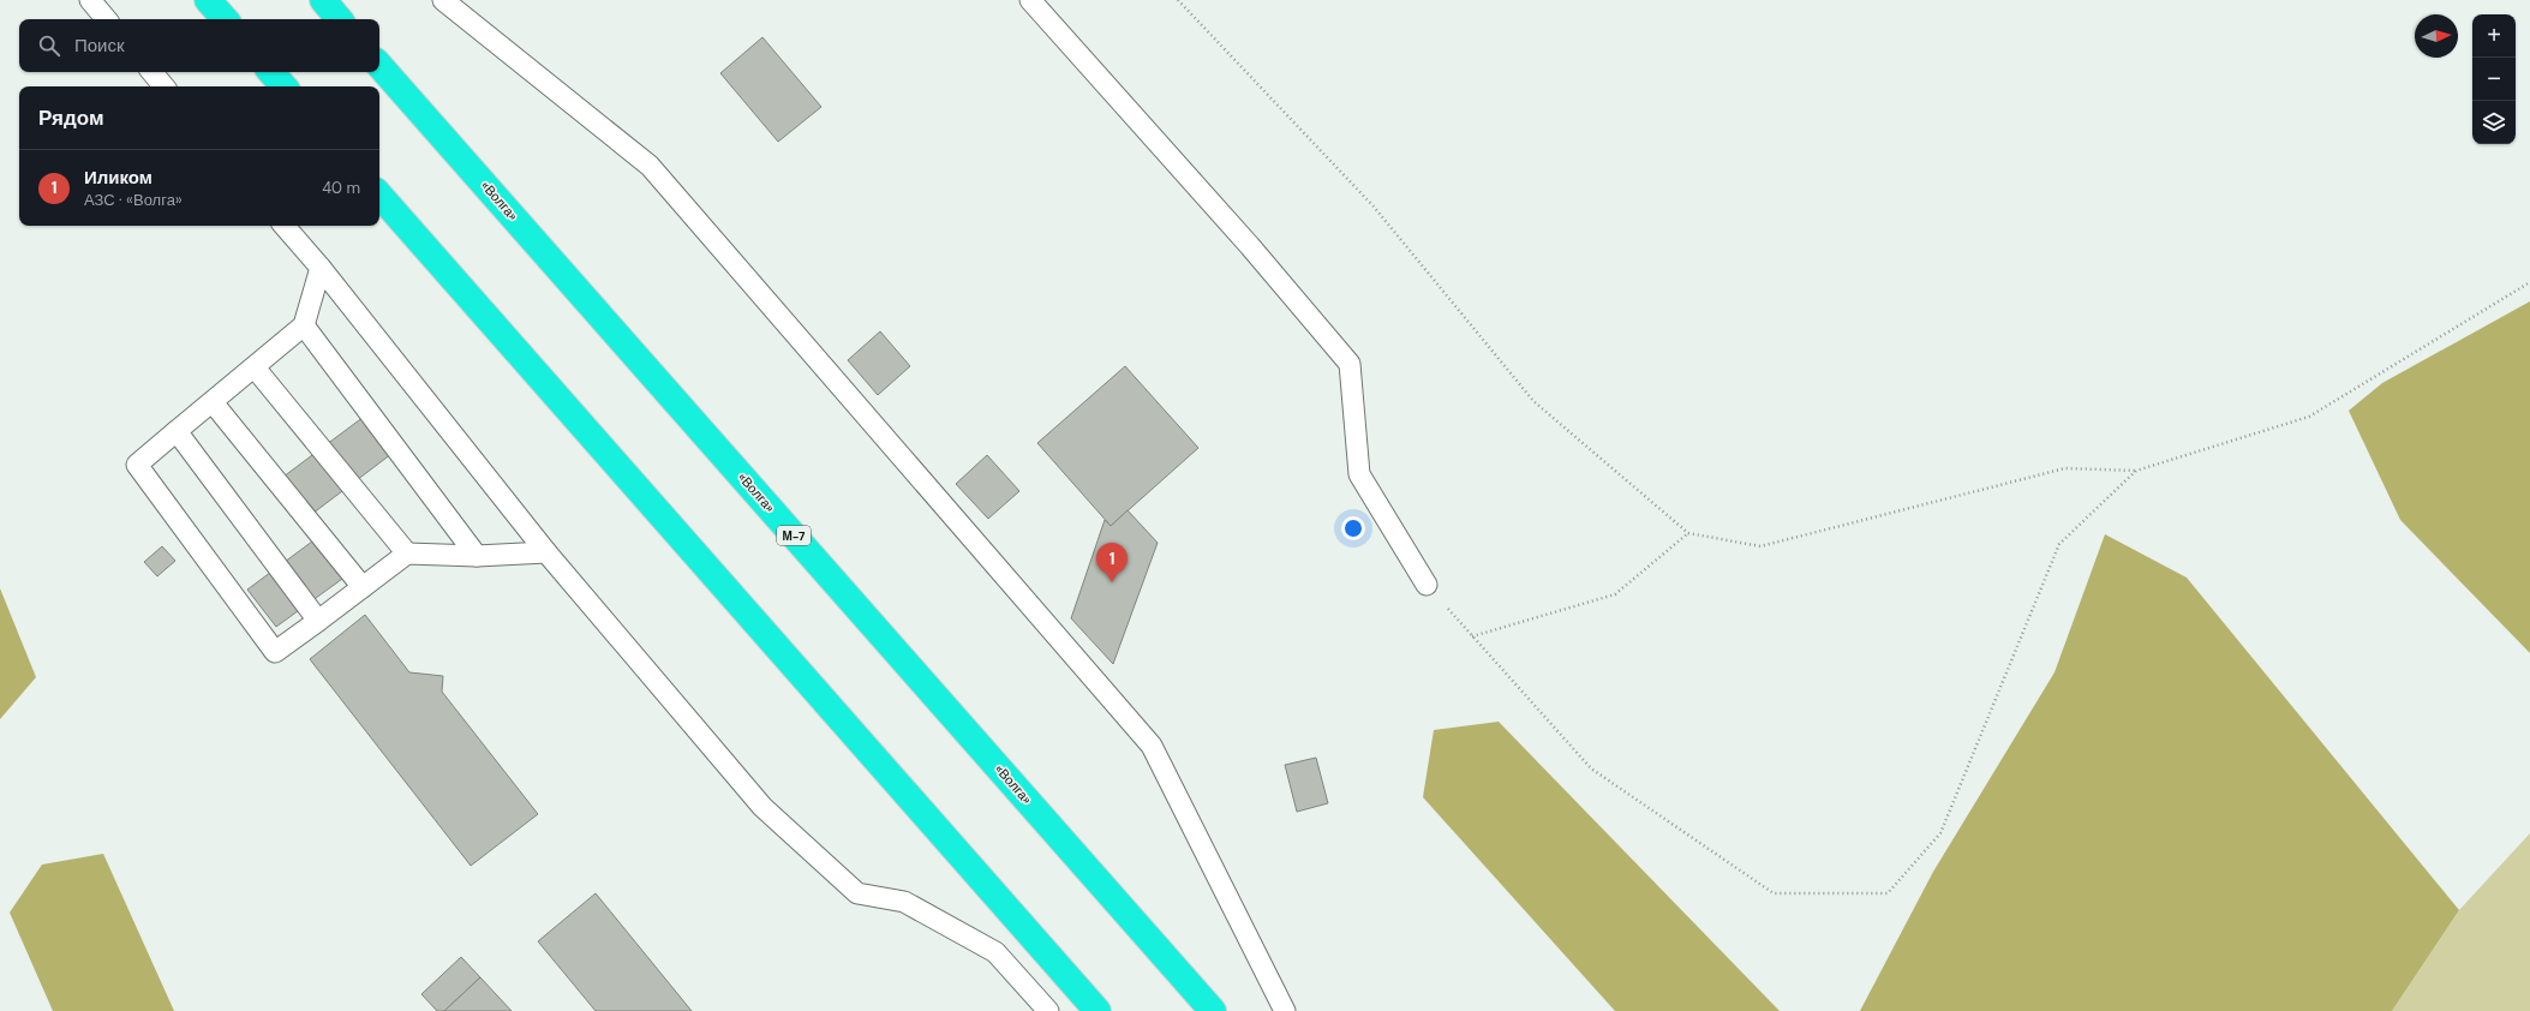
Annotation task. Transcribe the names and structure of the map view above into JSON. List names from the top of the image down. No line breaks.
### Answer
{"streets":{"highway":["«Волга»","М-7"]},"north":"right","page":{"map_buttons":["+","−"],"search":"Поиск","heading":"Рядом","list":[{"mark":"1","name":"Иликом","note":"АЗС · «Волга»","value":"40 m"}],"pins":"1"}}
